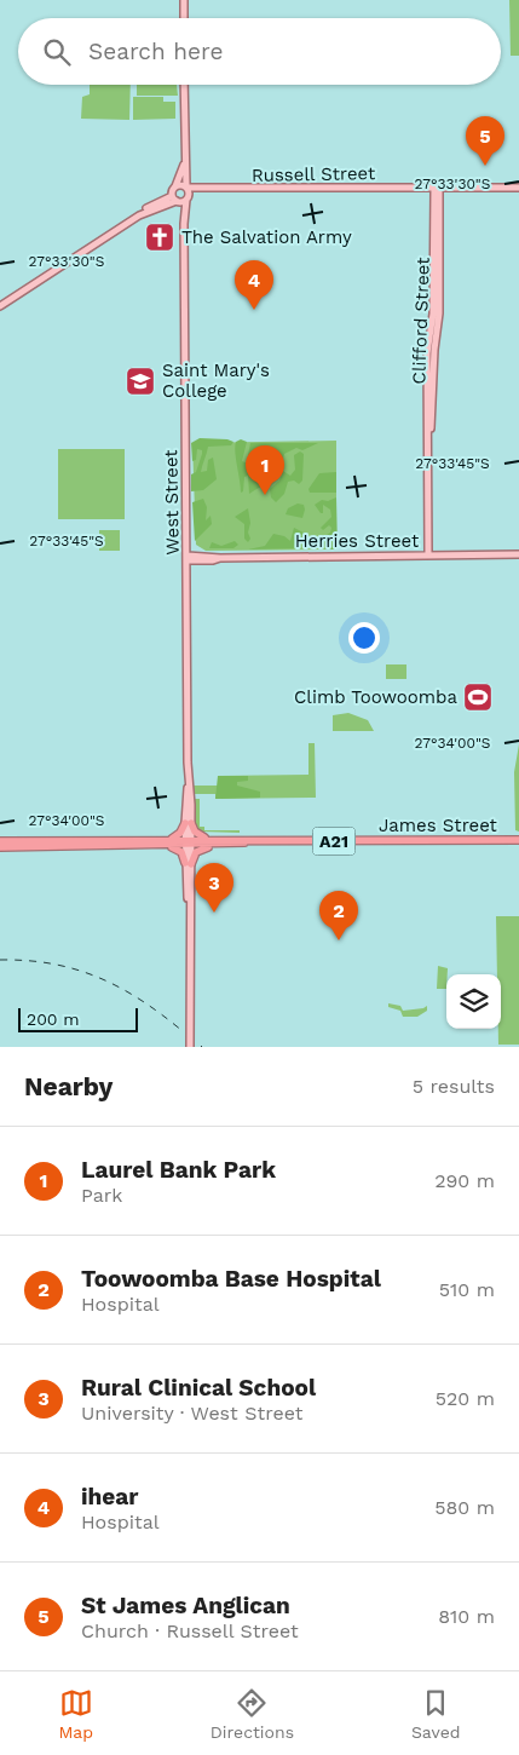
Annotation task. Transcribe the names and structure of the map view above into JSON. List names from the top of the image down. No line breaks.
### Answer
{"streets":{"highway":["James Street","A21"],"main road":["Russell Street","Clifford Street","West Street","Herries Street"]},"crossings":[["Russell Street","Clifford Street"],["Russell Street","West Street"],["Clifford Street","Herries Street"],["West Street","Herries Street"],["West Street","James Street"]],"places":{"church":["The Salvation Army"],"school or university":["Saint Mary's College"],"sports":["Climb Toowoomba"]},"scale_bar":"200 m","page":{"search":"Search here","pins":["5","4","1","3","2"],"scale":"200 m","heading":["Nearby","5 results"],"list":[{"mark":"1","name":"Laurel Bank Park","note":"Park","value":"290 m"},{"mark":"2","name":"Toowoomba Base Hospital","note":"Hospital","value":"510 m"},{"mark":"3","name":"Rural Clinical School","note":"University · West Street","value":"520 m"},{"mark":"4","name":"ihear","note":"Hospital","value":"580 m"},{"mark":"5","name":"St James Anglican","note":"Church · Russell Street","value":"810 m"}],"nav":["Map","Directions","Saved"]},"coordinates":["27°33'30\"S","27°33'45\"S","27°34'00\"S"]}
